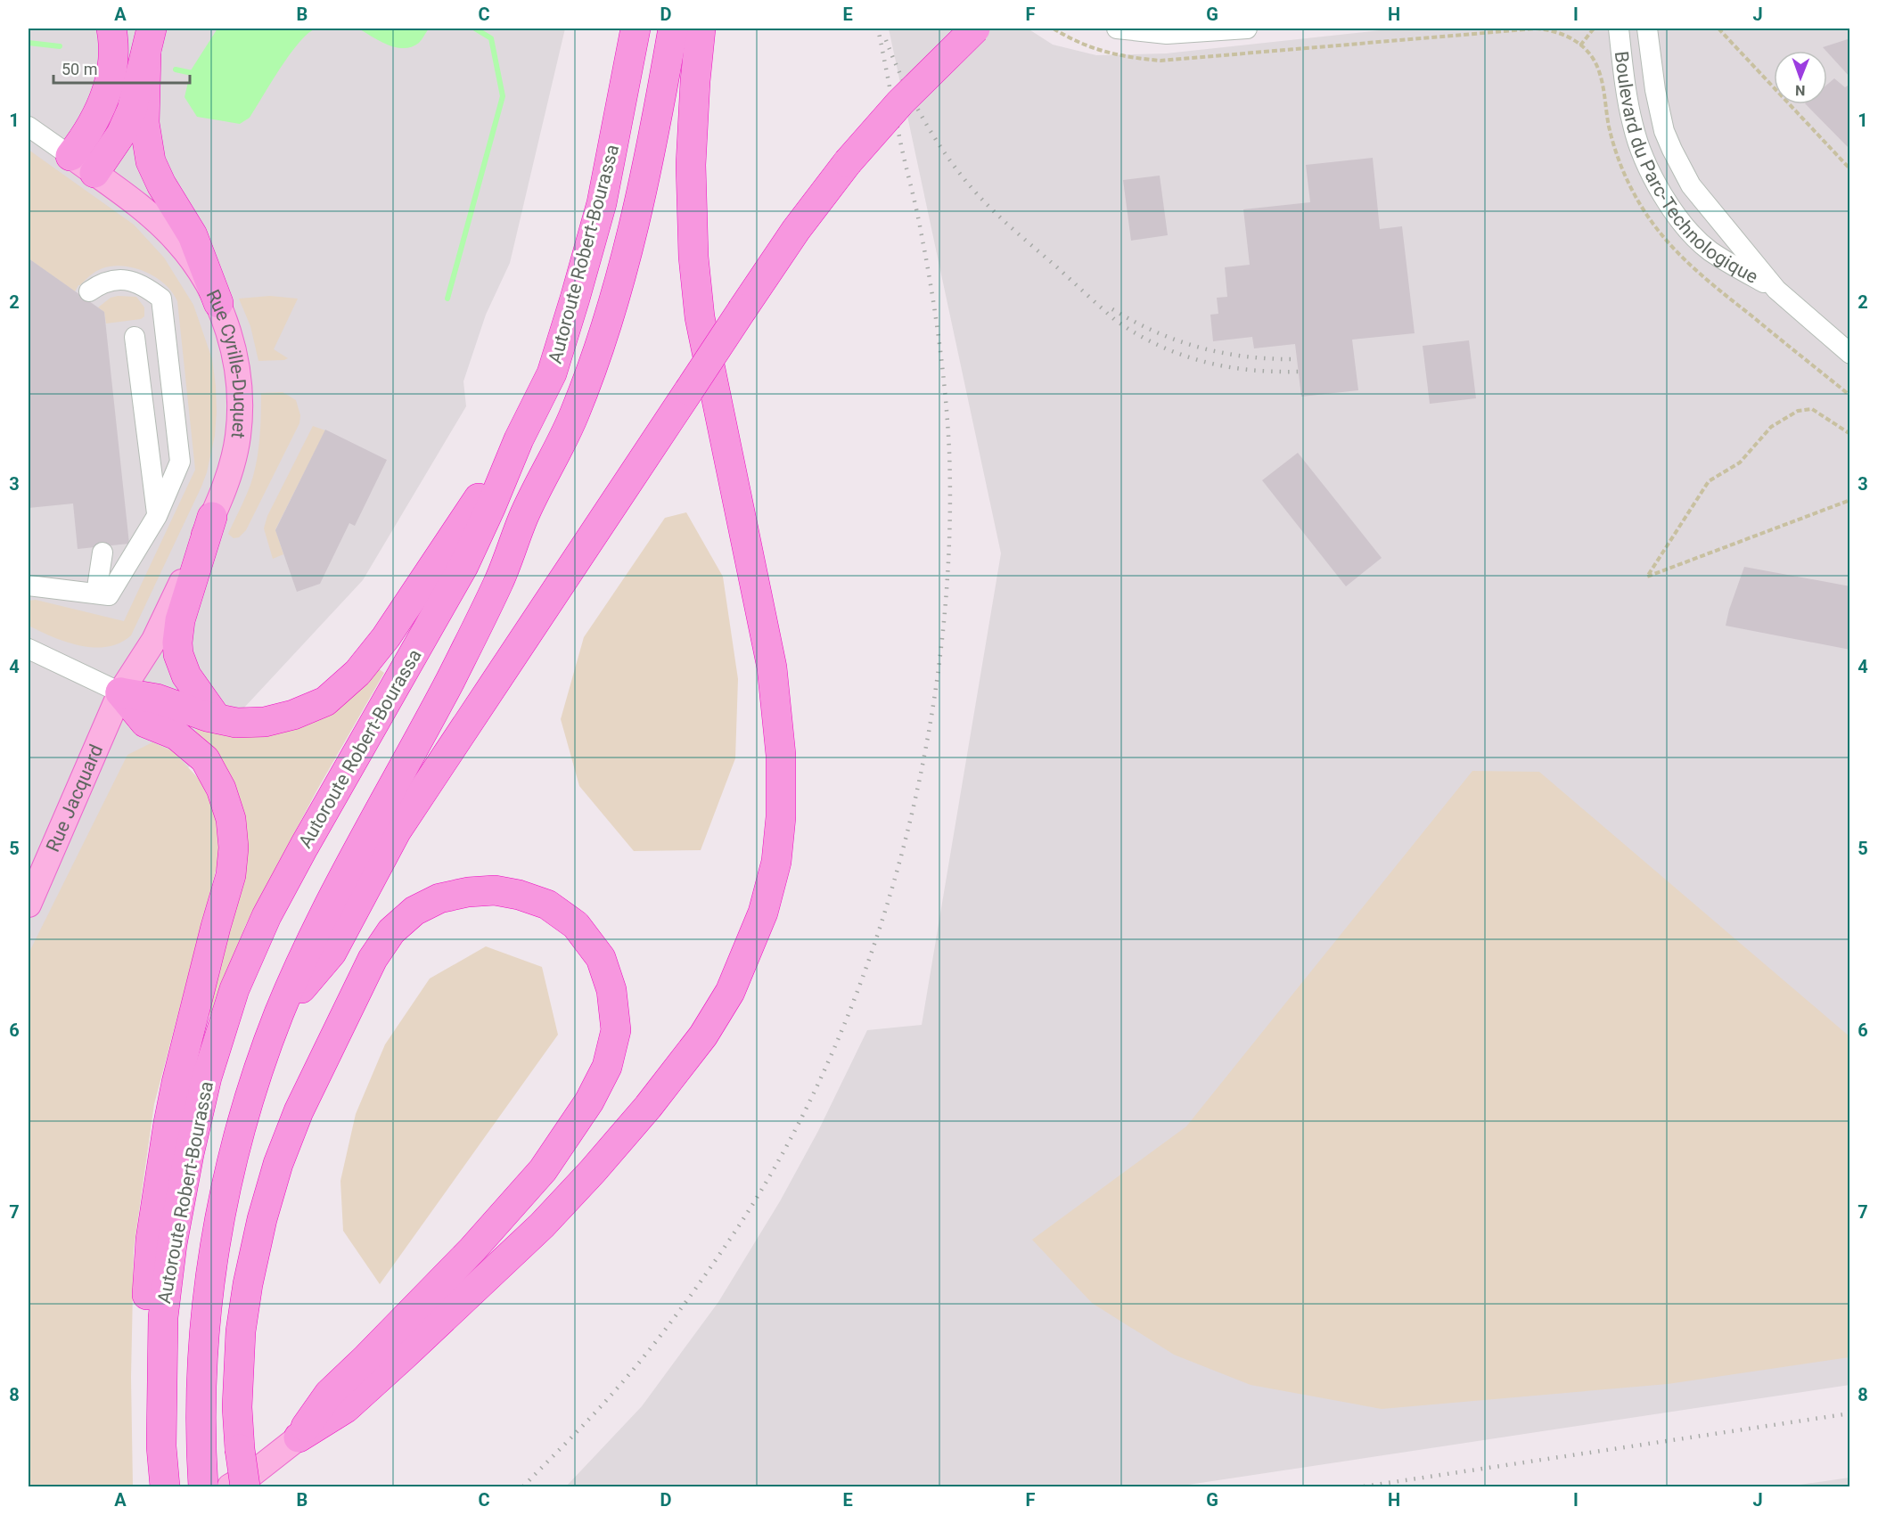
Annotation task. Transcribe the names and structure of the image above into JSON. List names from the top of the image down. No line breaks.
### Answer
{"streets":{"highway":["Autoroute Robert-Bourassa"],"main road":["Rue Cyrille-Duquet","Rue Jacquard"],"street":["Boulevard du Parc-Technologique"]},"crossings":[["Rue Cyrille-Duquet","Rue Jacquard"]],"scale_bar":"50 m","north":"bottom","grid":{"columns":["A","B","C","D","E","F","G","H","I","J"],"rows":["1","2","3","4","5","6","7","8"]}}
